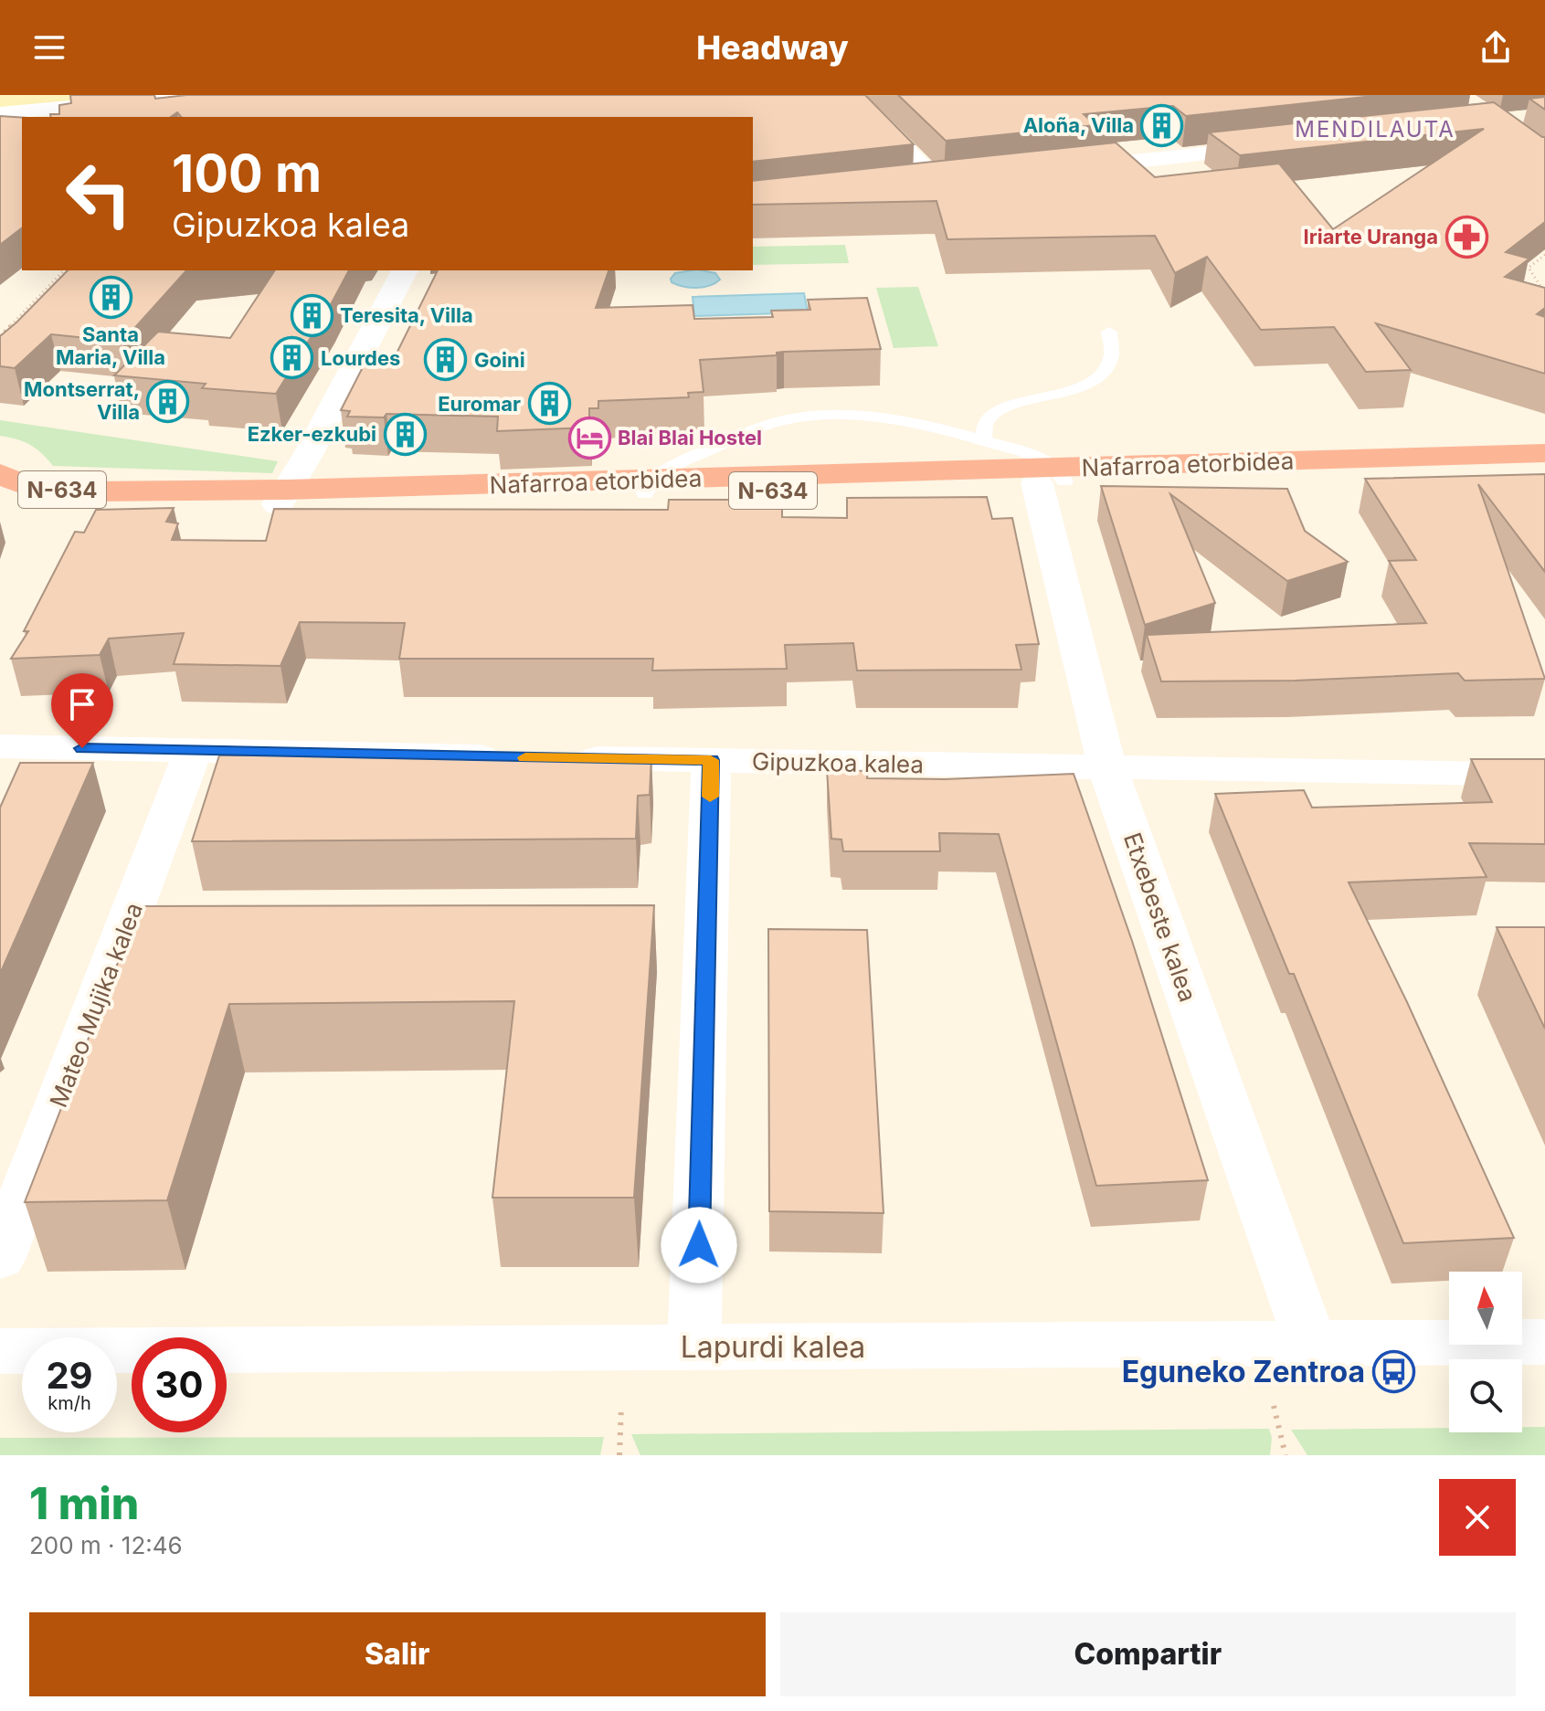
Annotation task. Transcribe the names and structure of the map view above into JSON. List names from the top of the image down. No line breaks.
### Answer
{"streets":{"highway":["Nafarroa etorbidea","N-634"],"street":["Gipuzkoa kalea","Etxebeste kalea","Mateo Mujika kalea","Lapurdi kalea"]},"crossings":[["Nafarroa etorbidea","Etxebeste kalea"],["Gipuzkoa kalea","Etxebeste kalea"],["Etxebeste kalea","Lapurdi kalea"]],"districts":["MENDILAUTA"],"places":{"building":["Aloña, Villa","Santa Maria, Villa","Teresita, Villa","Lourdes","Goini","Montserrat, Villa","Euromar","Ezker-ezkubi"],"pharmacy":["Iriarte Uranga"],"hotel":["Blai Blai Hostel"],"bus stop":["Eguneko Zentroa"]},"north":"top","page":{"header":"Headway","turn":["100 m","Gipuzkoa kalea"],"speed":"29 km/h","limit":"30","heading":["1 min","200 m · 12:46"],"buttons":["Salir","Compartir"]}}
